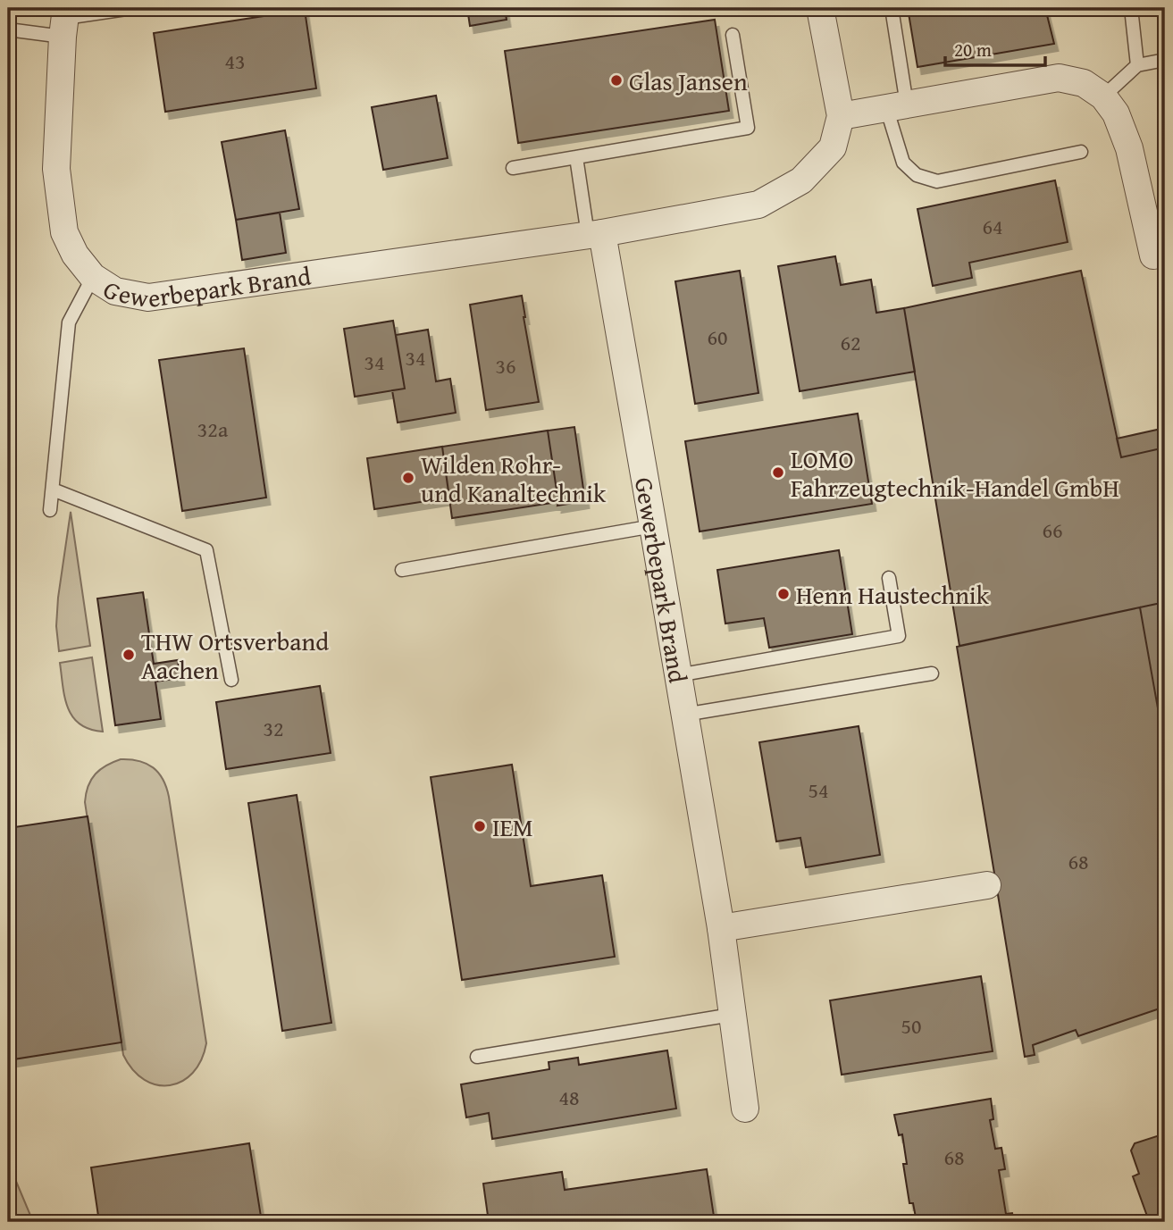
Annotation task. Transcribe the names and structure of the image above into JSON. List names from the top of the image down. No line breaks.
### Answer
{"streets":{"street":["Gewerbepark Brand"]},"places":["Glas Jansen","LOMO Fahrzeugtechnik-Handel GmbH","Wilden Rohr- und Kanaltechnik","Henn Haustechnik","THW Ortsverband Aachen","IEM"],"house_numbers":["43","64","60","62","34","34","36","32a","66","32","54","68","50","48","68"],"scale_bar":"20 m"}
